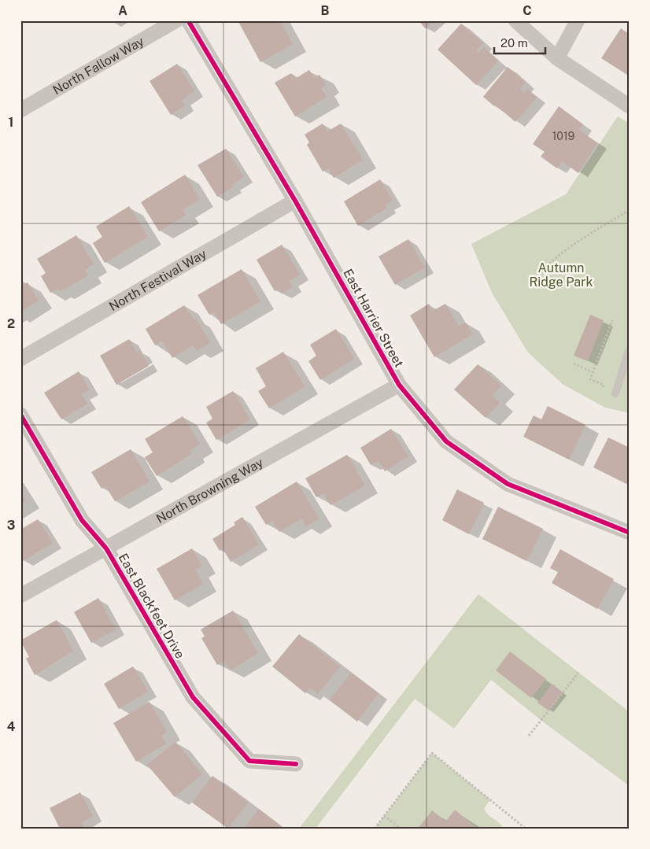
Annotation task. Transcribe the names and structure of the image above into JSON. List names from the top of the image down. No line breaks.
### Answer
{"streets":{"street":["North Fallow Way","North Festival Way","East Harrier Street","North Browning Way","East Blackfeet Drive"]},"crossings":[["North Festival Way","East Harrier Street"],["East Harrier Street","North Browning Way"],["North Browning Way","East Blackfeet Drive"]],"parks":["Autumn Ridge Park"],"house_numbers":["1019"],"scale_bar":"20 m","grid":{"columns":["A","B","C"],"rows":["1","2","3","4"]}}
